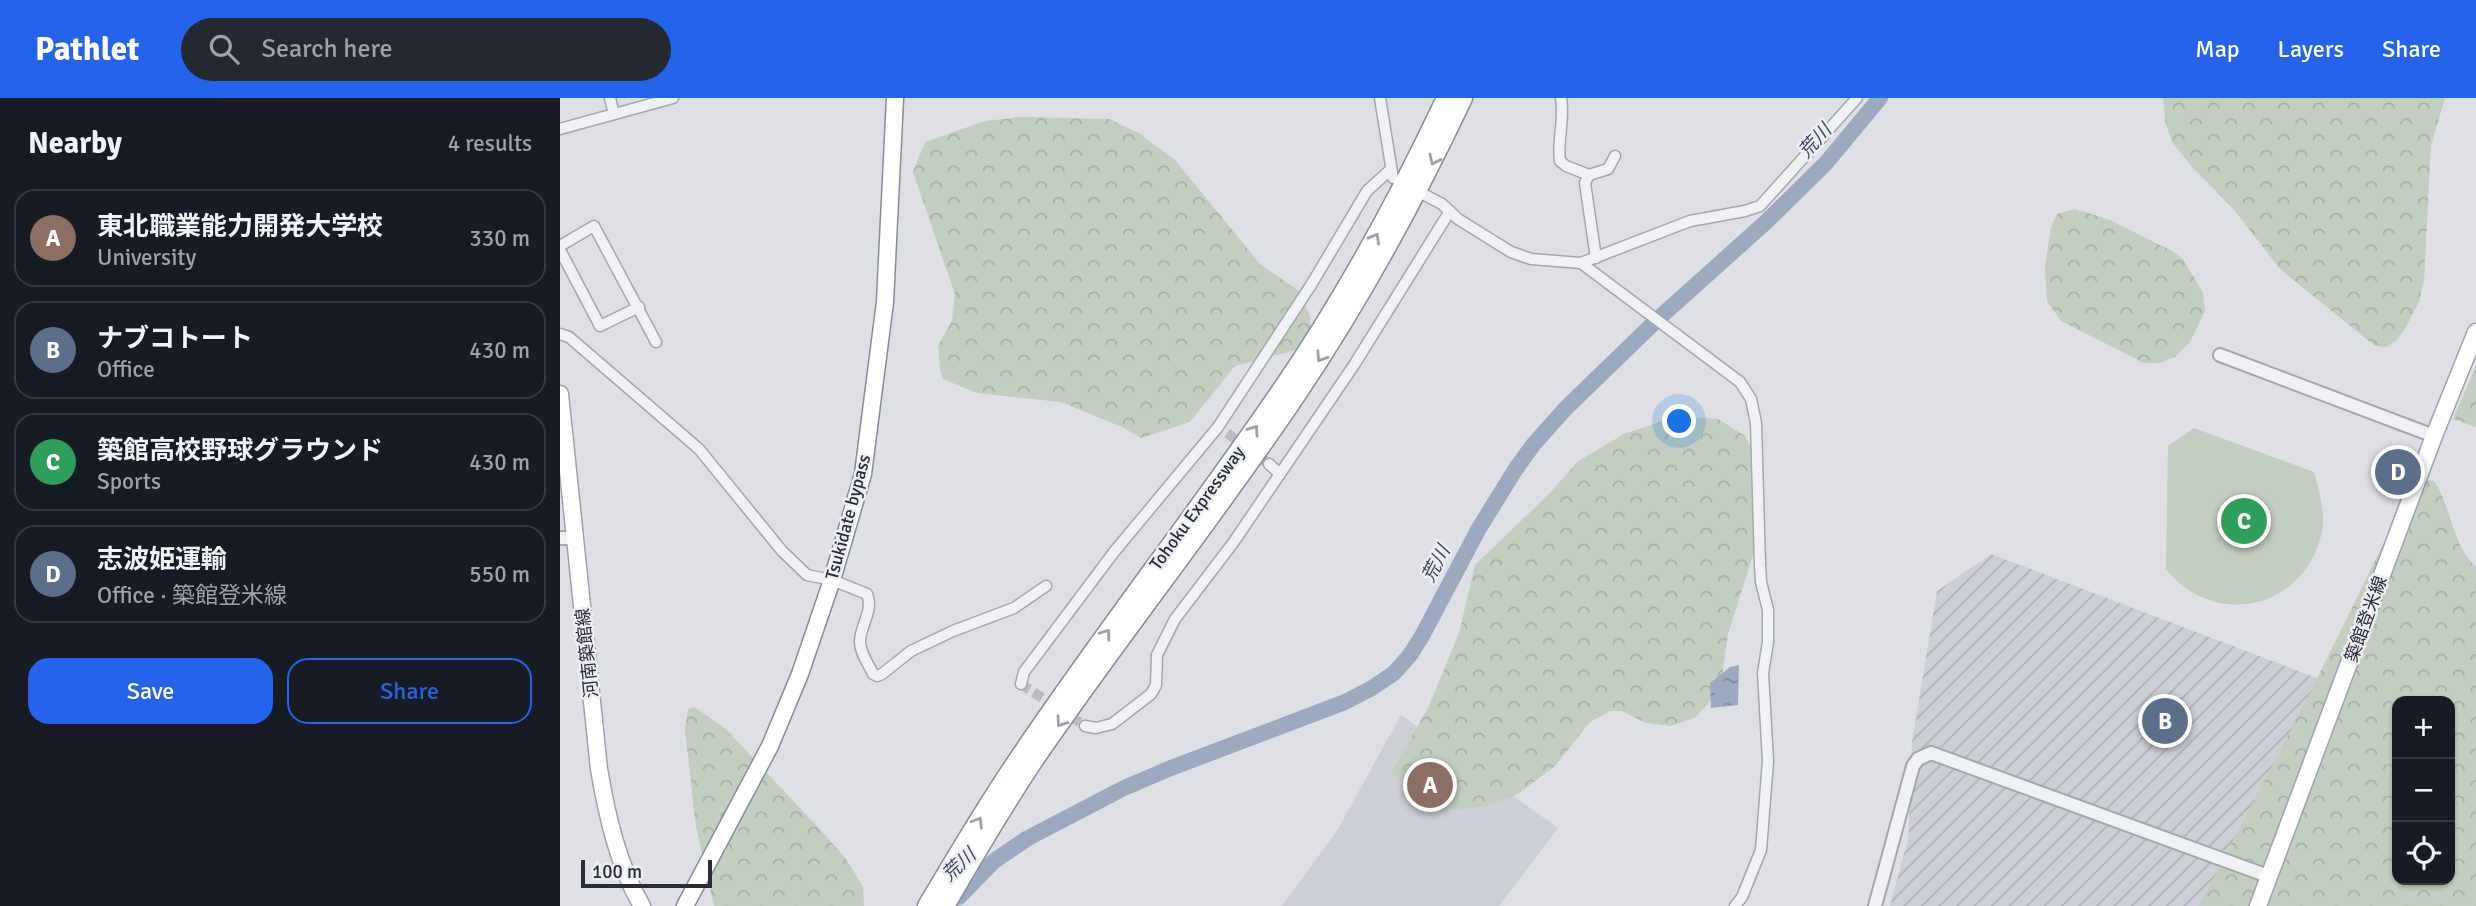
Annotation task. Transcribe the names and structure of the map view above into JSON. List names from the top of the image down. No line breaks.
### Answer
{"streets":{"highway":["Tohoku Expressway"],"main road":["Tsukidate bypass","築館登米線","河南築館線"]},"water":["荒川"],"scale_bar":"100 m","page":{"header":"Pathlet","search":"Search here","nav":["Map","Layers","Share"],"heading":["Nearby","4 results"],"list":[{"mark":"A","name":"東北職業能力開発大学校","note":"University","value":"330 m"},{"mark":"B","name":"ナブコトート","note":"Office","value":"430 m"},{"mark":"C","name":"築館高校野球グラウンド","note":"Sports","value":"430 m"},{"mark":"D","name":"志波姫運輸","note":"Office · 築館登米線","value":"550 m"}],"pins":["D","C","B","A"],"buttons":["Save","Share"],"map_buttons":["+","−"],"scale":"100 m"}}
